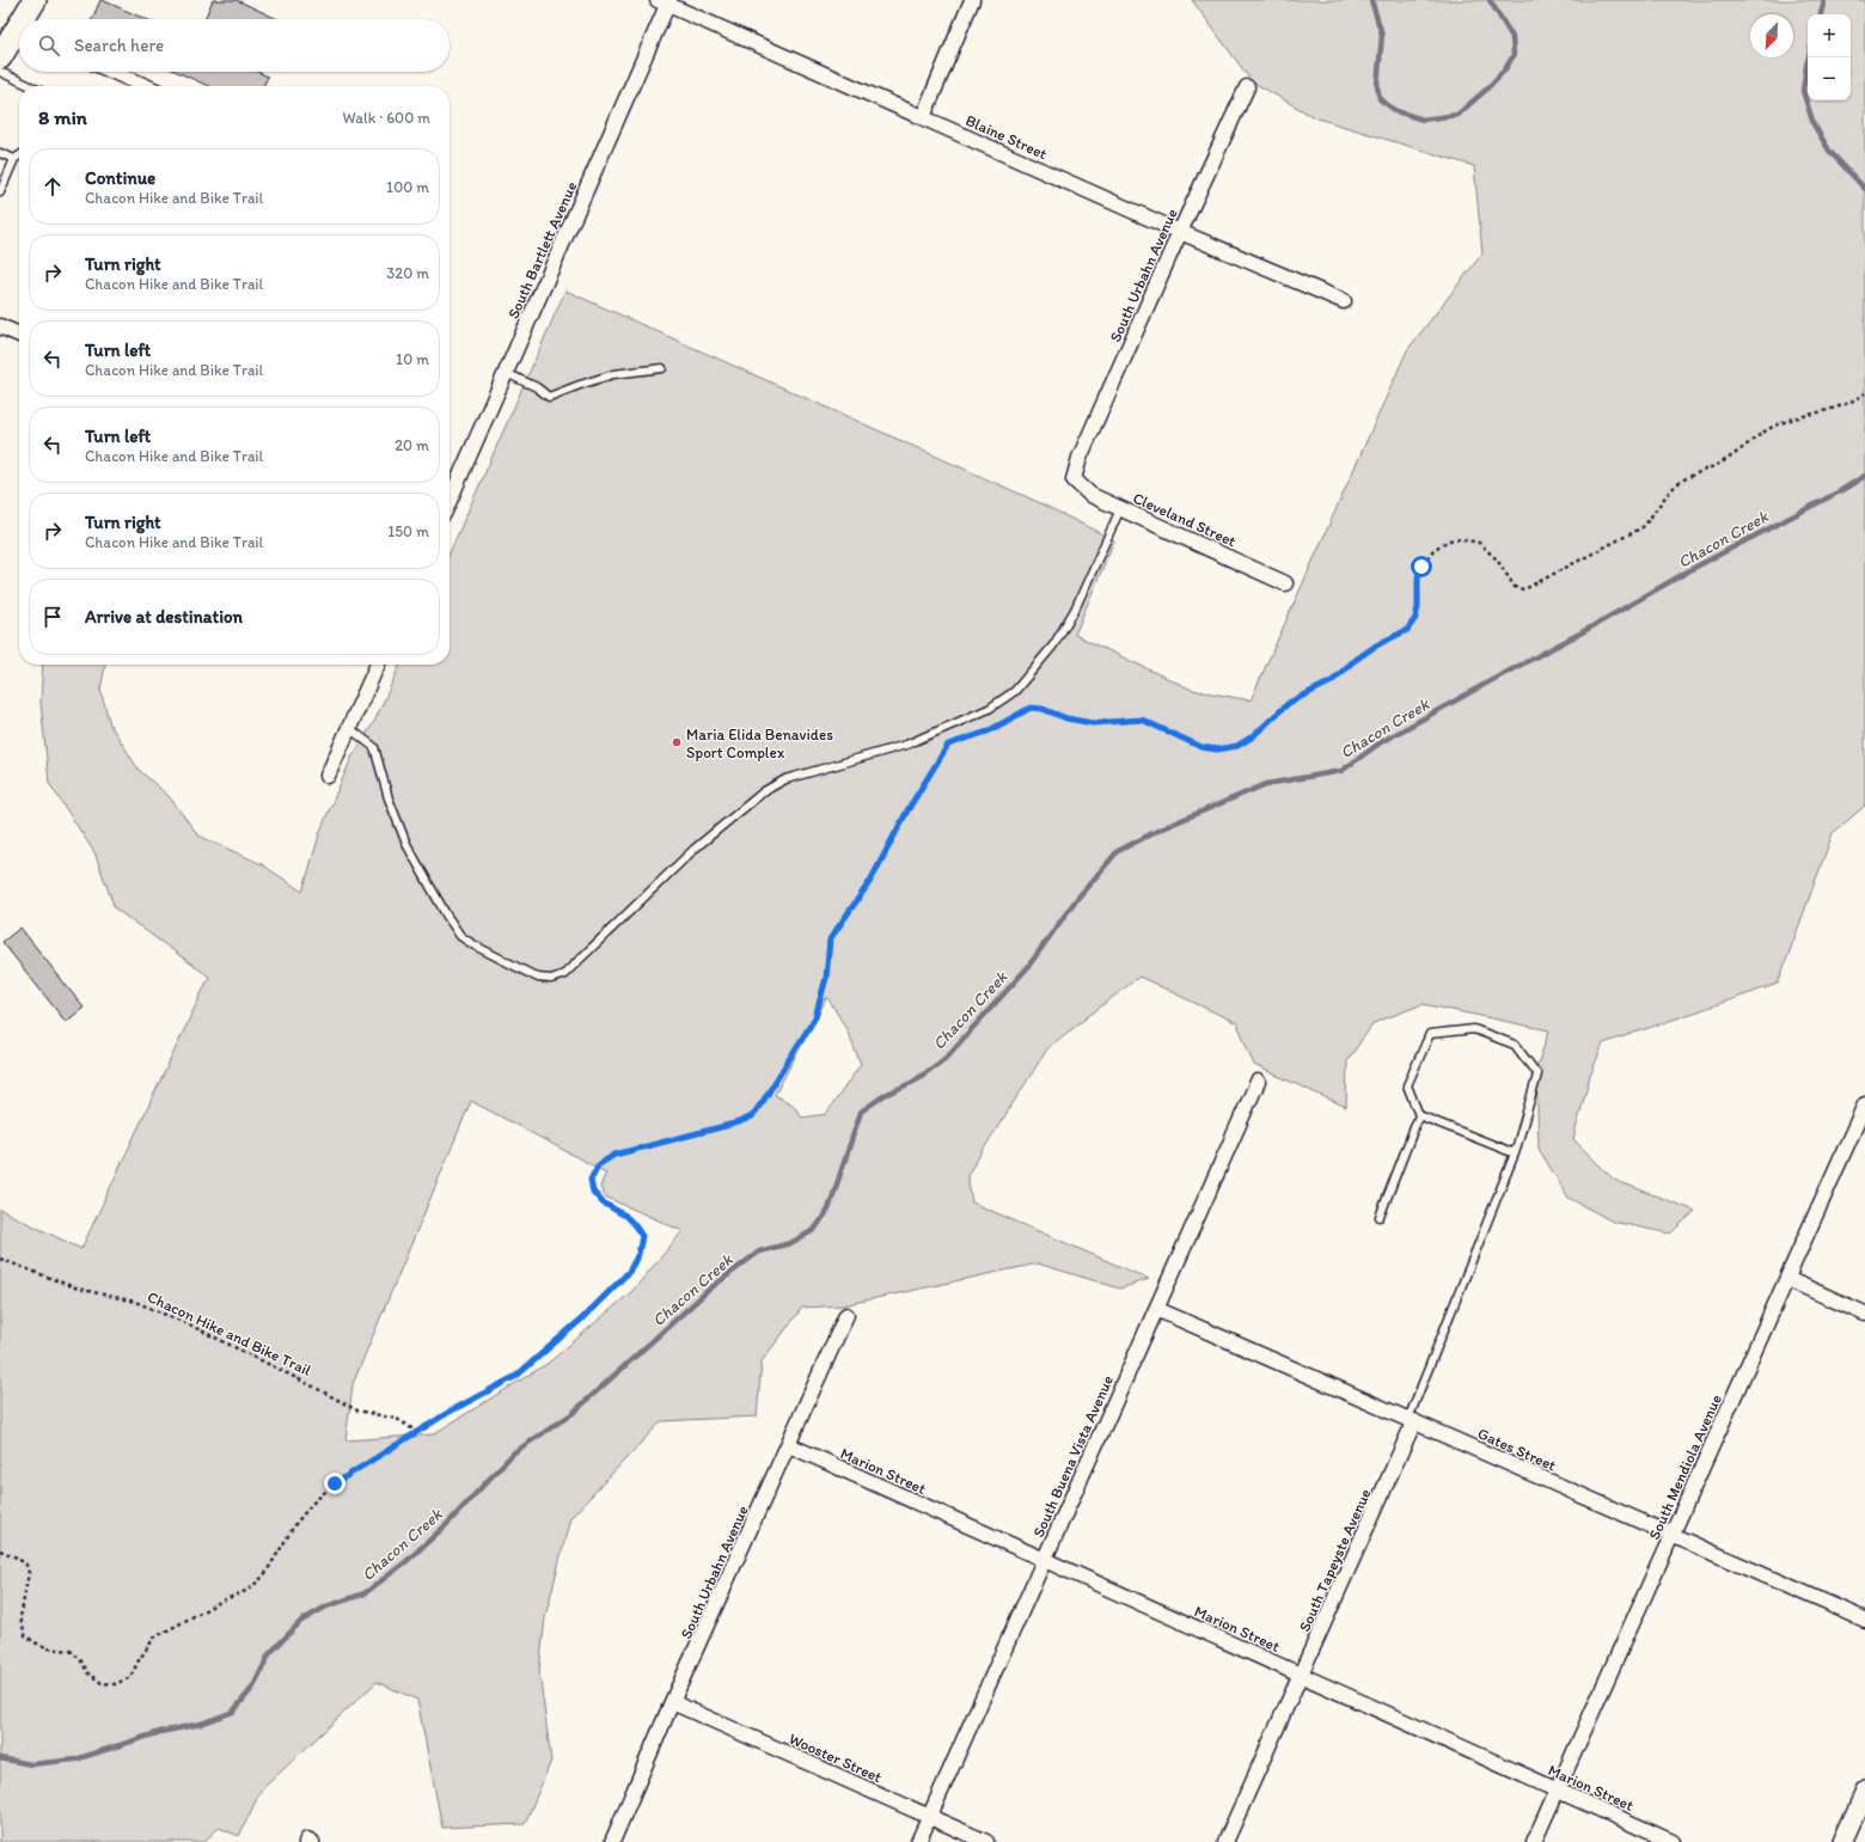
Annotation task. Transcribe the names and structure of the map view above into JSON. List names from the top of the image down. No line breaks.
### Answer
{"streets":{"street":["Blaine Street","South Bartlett Avenue","South Urbahn Avenue","Cleveland Street","Gates Street","South Buena Vista Avenue","South Mendiola Avenue","Marion Street","South Tapeyste Avenue","Wooster Street"],"path":["Chacon Hike and Bike Trail"]},"crossings":[["Blaine Street","South Bartlett Avenue"],["Blaine Street","South Urbahn Avenue"],["South Urbahn Avenue","Cleveland Street"],["South Urbahn Avenue","Marion Street"],["South Urbahn Avenue","Wooster Street"],["Gates Street","South Buena Vista Avenue"],["Gates Street","South Mendiola Avenue"],["Gates Street","South Tapeyste Avenue"],["South Buena Vista Avenue","Marion Street"],["South Buena Vista Avenue","Wooster Street"],["South Mendiola Avenue","Marion Street"],["Marion Street","South Tapeyste Avenue"]],"water":["Chacon Creek"],"places":["Maria Elida Benavides Sport Complex"],"north":"bottom left","page":{"map_buttons":["+","−"],"search":"Search here","heading":["8 min","Walk · 600 m"],"list":[["Continue","Chacon Hike and Bike Trail","100 m"],["Turn right","Chacon Hike and Bike Trail","320 m"],["Turn left","Chacon Hike and Bike Trail","10 m"],["Turn left","Chacon Hike and Bike Trail","20 m"],["Turn right","Chacon Hike and Bike Trail","150 m"],"Arrive at destination"]}}
